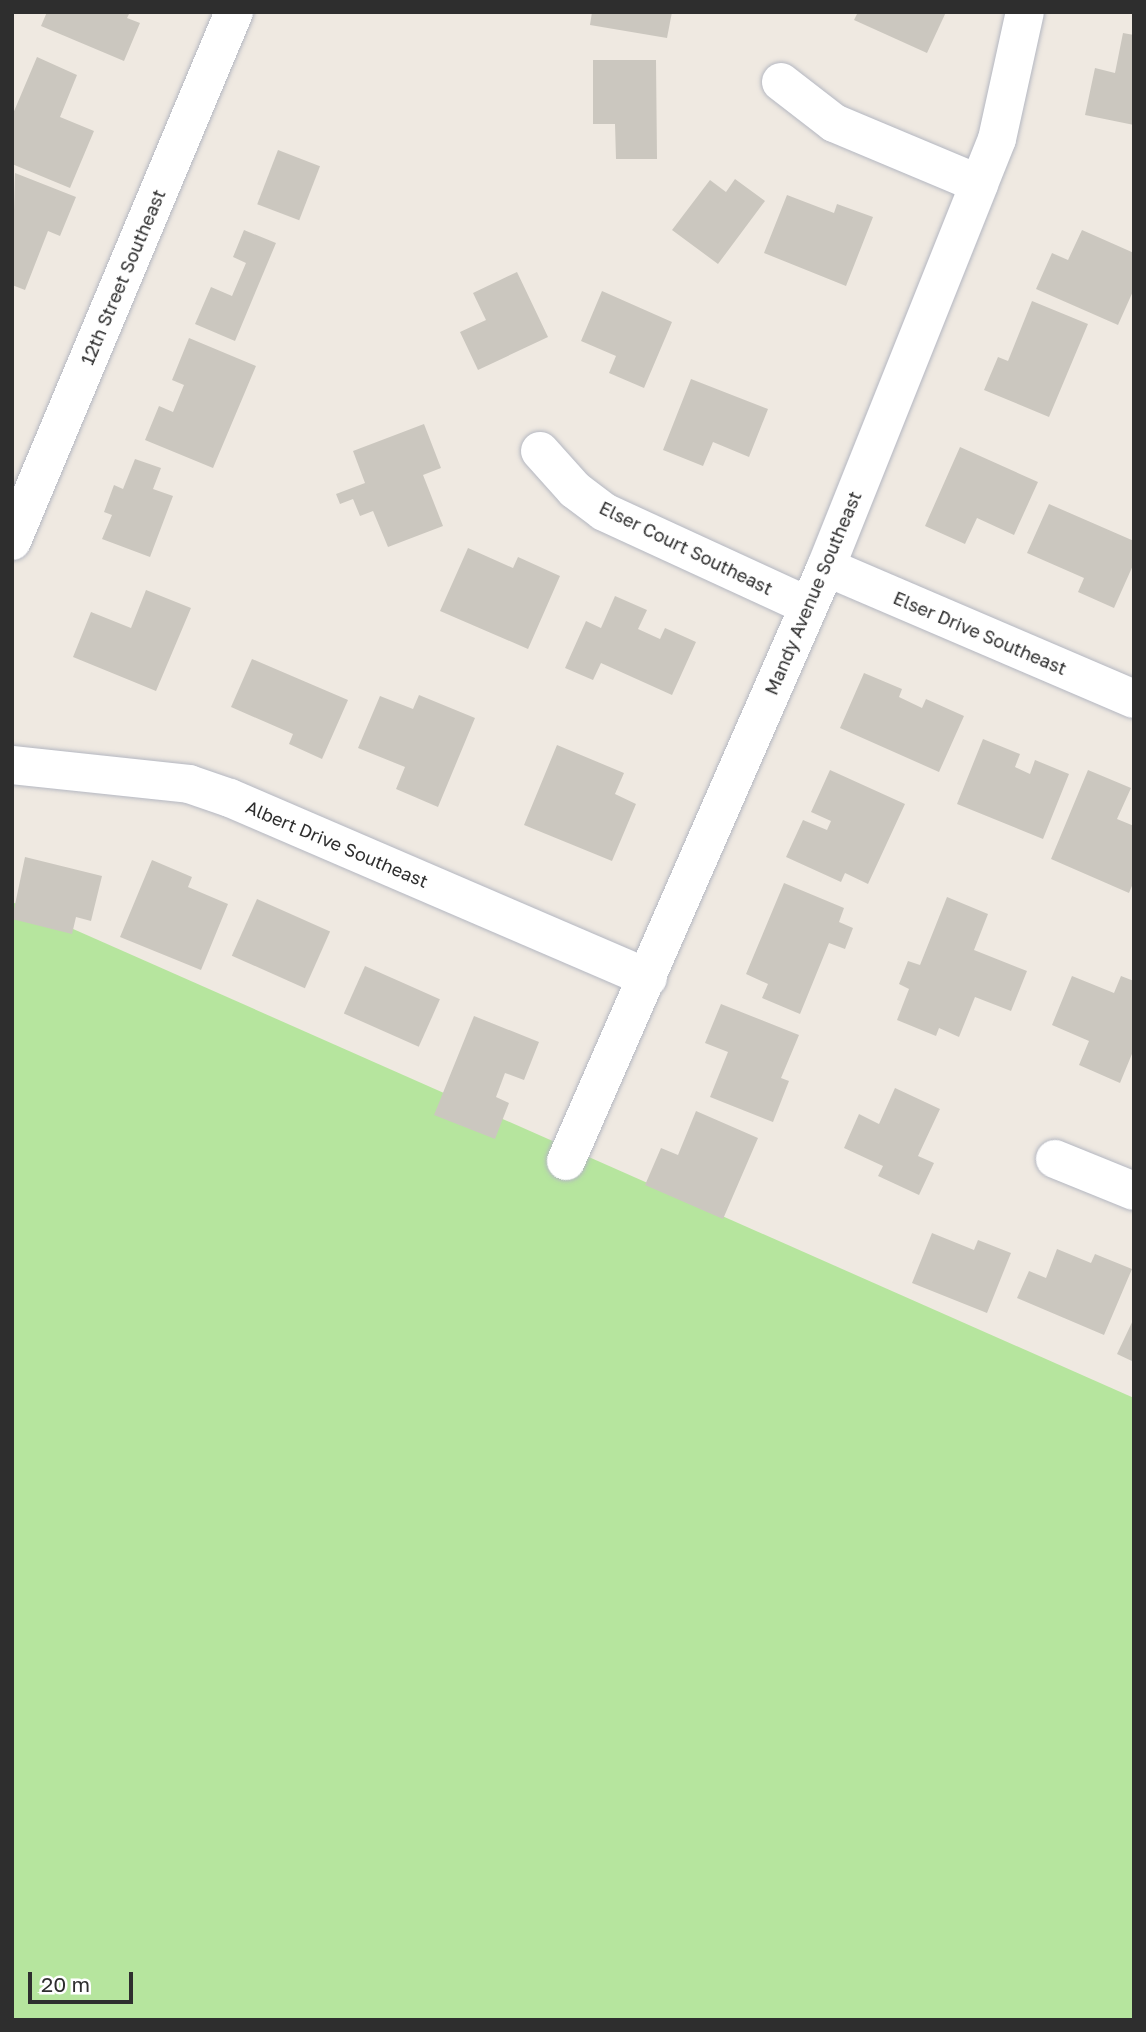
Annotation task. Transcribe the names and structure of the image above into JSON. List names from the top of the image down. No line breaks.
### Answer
{"streets":{"street":["12th Street Southeast","Elser Court Southeast","Mandy Avenue Southeast","Elser Drive Southeast","Albert Drive Southeast"]},"crossings":[["Elser Court Southeast","Mandy Avenue Southeast"],["Mandy Avenue Southeast","Elser Drive Southeast"],["Mandy Avenue Southeast","Albert Drive Southeast"]],"scale_bar":"20 m"}
